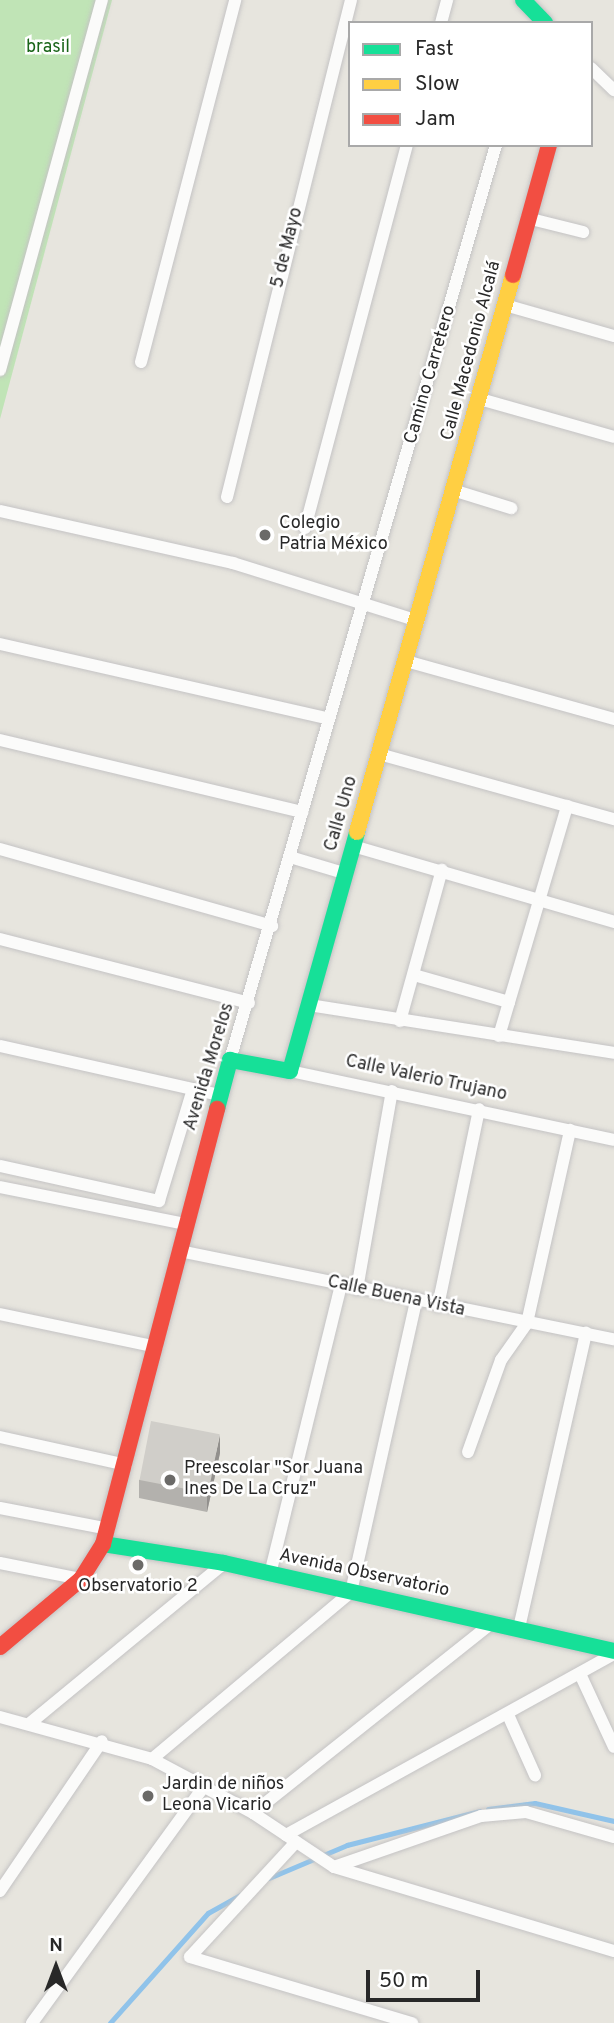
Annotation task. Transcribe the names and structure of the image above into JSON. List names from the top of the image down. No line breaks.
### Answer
{"streets":{"street":["5 de Mayo","Calle Macedonio Alcalá","Camino Carretero","Calle Uno","Avenida Morelos","Calle Valerio Trujano","Calle Buena Vista","Avenida Observatorio"]},"crossings":[["Calle Macedonio Alcalá","Calle Uno"],["Camino Carretero","Avenida Morelos"],["Calle Uno","Calle Valerio Trujano"],["Avenida Morelos","Calle Valerio Trujano"],["Avenida Morelos","Calle Buena Vista"],["Avenida Morelos","Avenida Observatorio"]],"parks":["brasil"],"places":["Colegio Patria México","Preescolar \"Sor Juana Ines De La Cruz\"","Observatorio 2","Jardin de niños Leona Vicario"],"legend":["Fast","Slow","Jam"],"scale_bar":"50 m","north":"top"}
